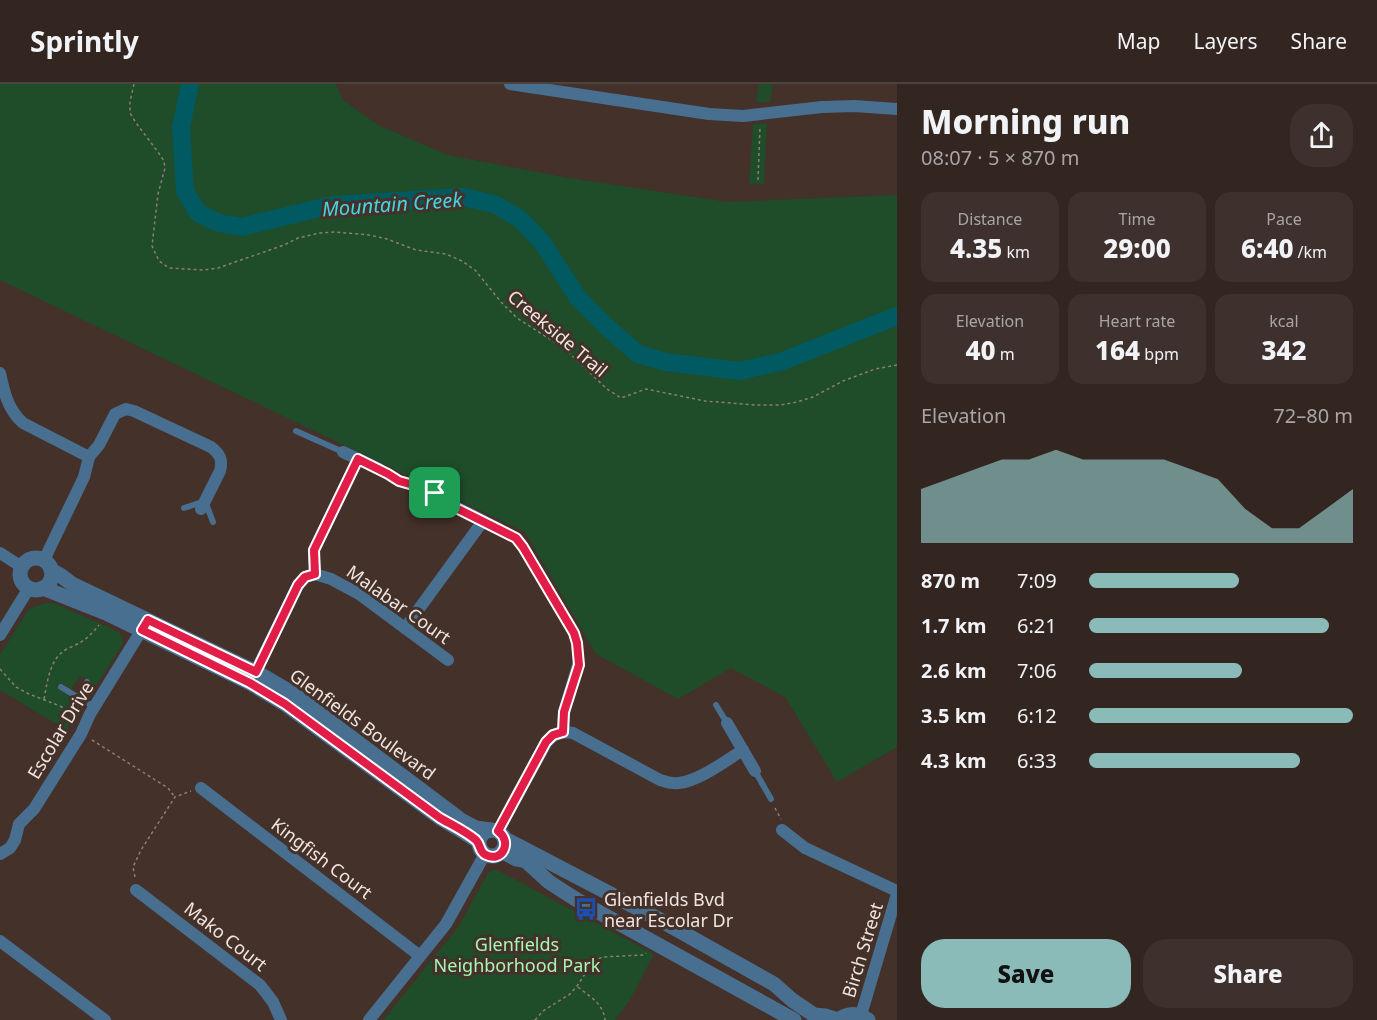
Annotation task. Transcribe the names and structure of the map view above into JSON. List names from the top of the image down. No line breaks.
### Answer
{"streets":{"street":["Malabar Court","Glenfields Boulevard","Escolar Drive","Kingfish Court","Mako Court","Birch Street"],"path":["Creekside Trail"]},"crossings":[["Glenfields Boulevard","Escolar Drive"]],"water":["Mountain Creek"],"parks":["Glenfields Neighborhood Park"],"places":{"bus stop":["Glenfields Bvd near Escolar Dr"]},"page":{"header":"Sprintly","nav":["Map","Layers","Share"],"heading":["Morning run","08:07 · 5 × 870 m"],"stats":[["Distance","4.35 km"],["Time","29:00"],["Pace","6:40 /km"],["Elevation","40 m"],["Heart rate","164 bpm"],["kcal","342"]],"chart":["Elevation","72–80 m"],"list":[{"name":"870 m","note":"7:09"},{"name":"1.7 km","note":"6:21"},{"name":"2.6 km","note":"7:06"},{"name":"3.5 km","note":"6:12"},{"name":"4.3 km","note":"6:33"}],"buttons":["Save","Share"]}}
